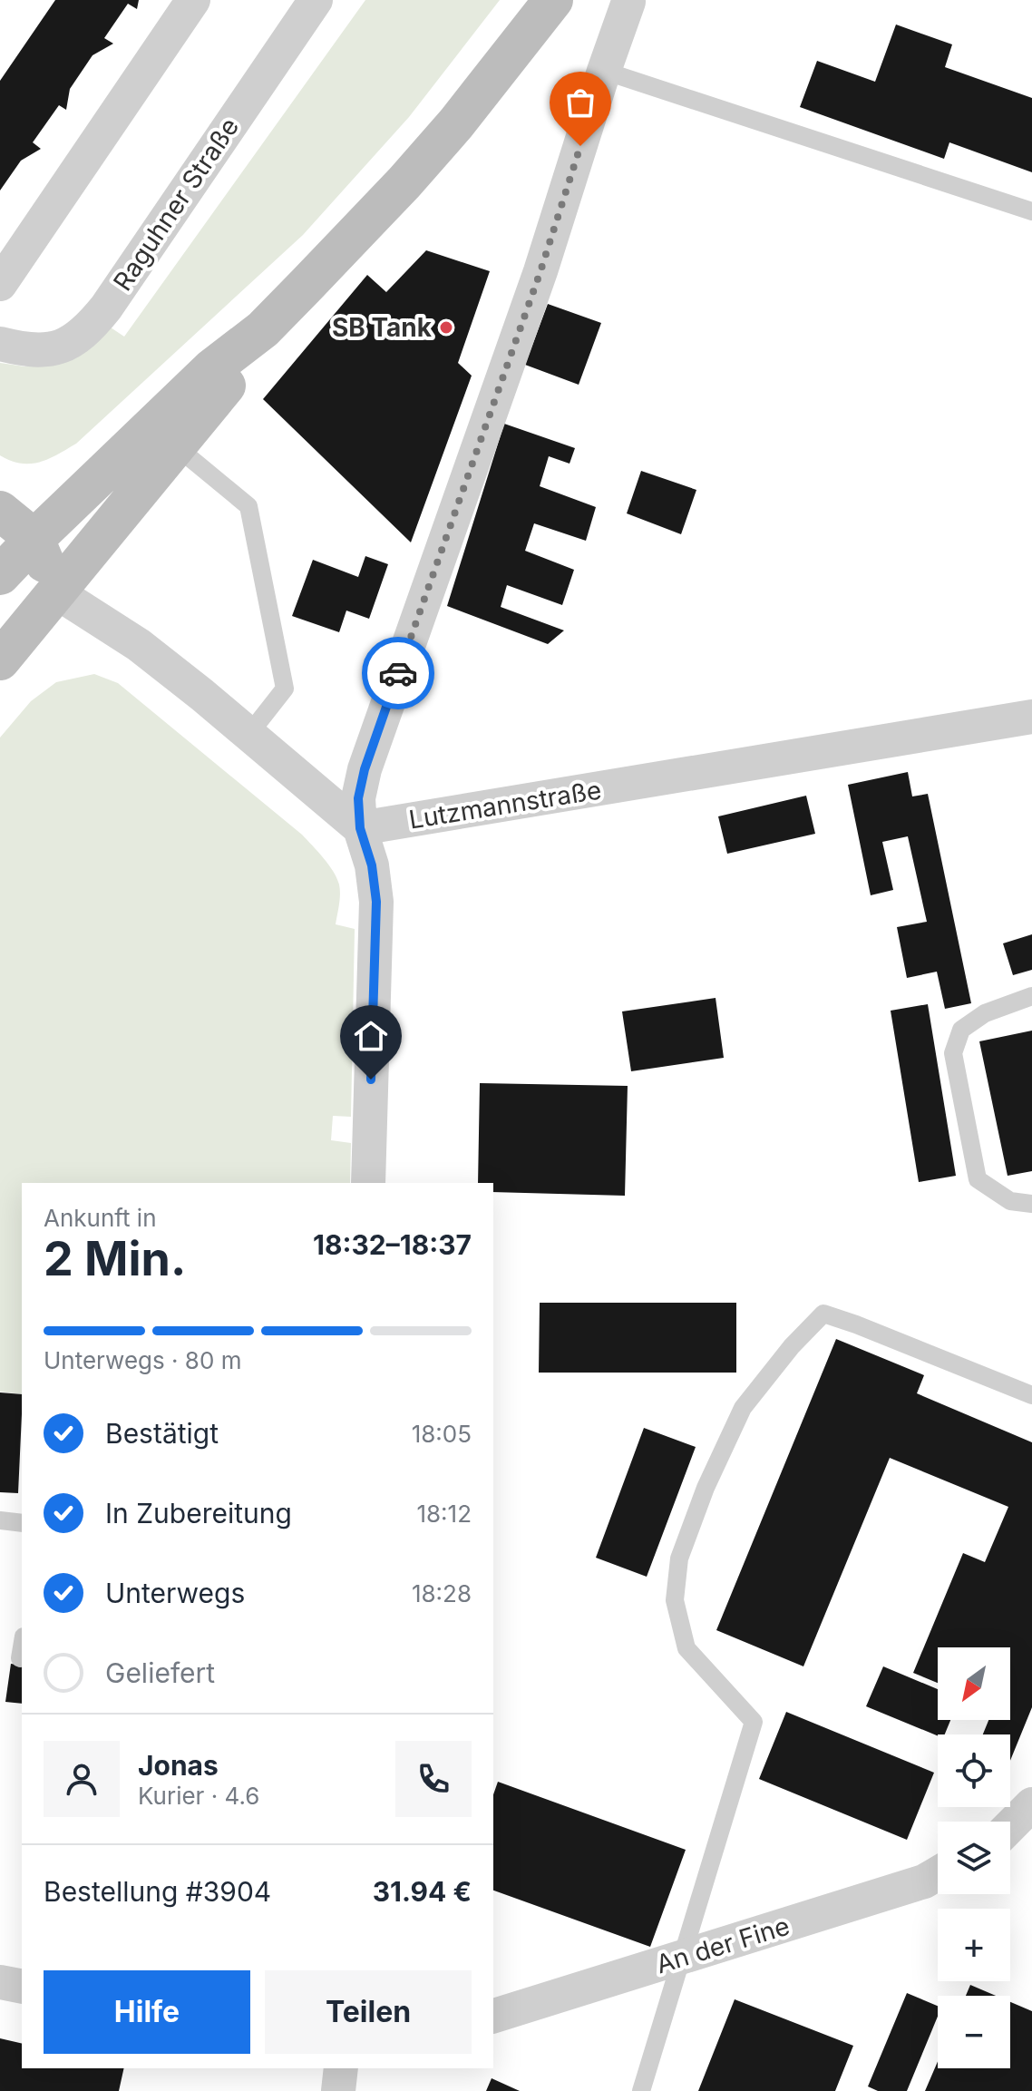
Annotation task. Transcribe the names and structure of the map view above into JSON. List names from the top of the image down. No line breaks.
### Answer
{"streets":{"street":["Raguhner Straße","Lutzmannstraße","An der Fine"]},"places":["SB Tank"],"north":"bottom left","page":{"heading":["2 Min.","Ankunft in","18:32–18:37"],"panel":["Jonas","Kurier · 4.6","Bestellung #3904","31.94 €"],"bar":"Unterwegs · 80 m","list":[["Bestätigt","18:05"],["In Zubereitung","18:12"],["Unterwegs","18:28"],"Geliefert"],"map_buttons":["+","−"],"buttons":["Hilfe","Teilen"]}}
